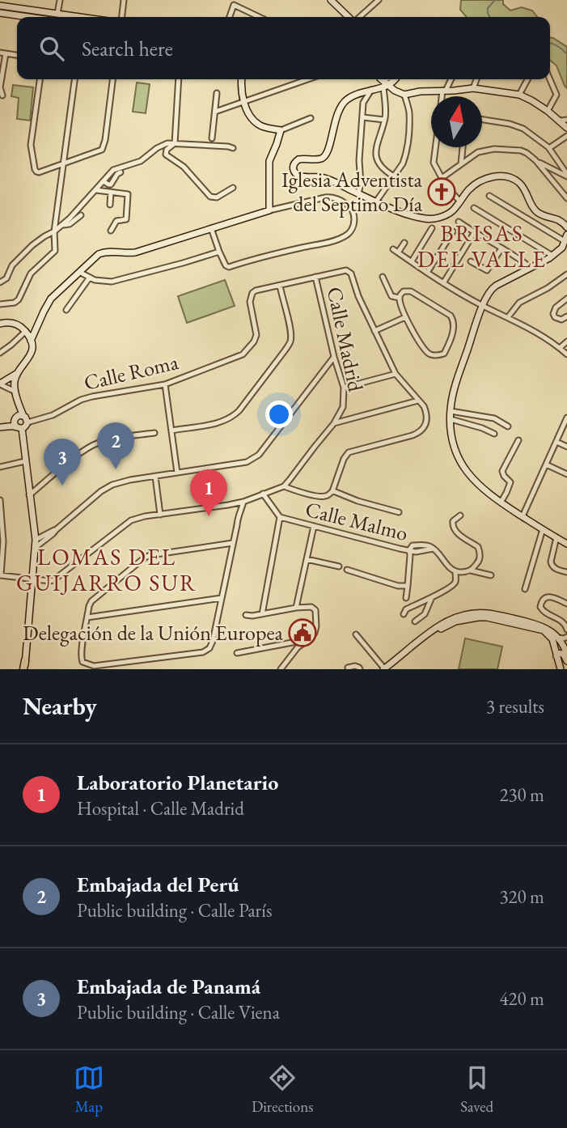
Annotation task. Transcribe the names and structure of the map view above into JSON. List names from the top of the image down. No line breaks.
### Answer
{"streets":{"street":["Calle Madrid","Calle Roma","Calle Malmo"]},"crossings":[["Calle Madrid","Calle Roma"]],"districts":["BRISAS DEL VALLE","LOMAS DEL GUIJARRO SUR"],"places":{"church":["Iglesia Adventista del Septimo Día"],"public building":["Delegación de la Unión Europea"]},"north":"top","page":{"search":"Search here","pins":["2","3","1"],"heading":["Nearby","3 results"],"list":[{"mark":"1","name":"Laboratorio Planetario","note":"Hospital · Calle Madrid","value":"230 m"},{"mark":"2","name":"Embajada del Perú","note":"Public building · Calle París","value":"320 m"},{"mark":"3","name":"Embajada de Panamá","note":"Public building · Calle Viena","value":"420 m"}],"nav":["Map","Directions","Saved"]}}
